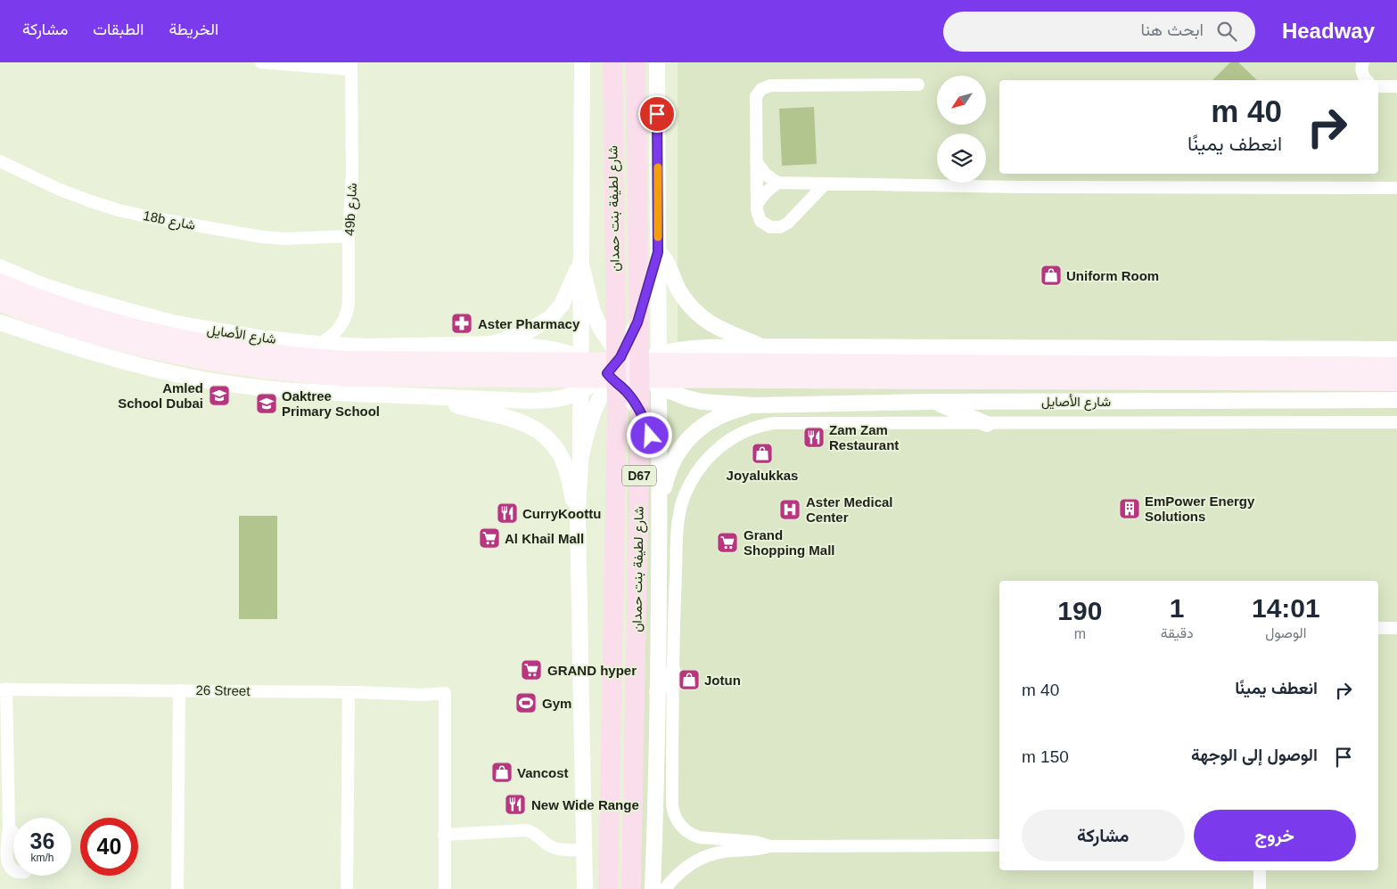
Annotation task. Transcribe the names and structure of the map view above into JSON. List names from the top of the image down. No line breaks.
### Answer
{"streets":{"main road":["شارع لطيفة بنت حمدان","D67"],"street":["49b شارع","18b شارع","شارع الأصايل","26 Street"]},"crossings":[["49b شارع","18b شارع"],["49b شارع","شارع الأصايل"]],"places":{"shop":["Uniform Room","Joyalukkas","Jotun","Vancost"],"pharmacy":["Aster Pharmacy"],"school or university":["Amled School Dubai","Oaktree Primary School"],"restaurant":["Zam Zam Restaurant","CurryKoottu","New Wide Range"],"building":["EmPower Energy Solutions"],"hospital":["Aster Medical Center"],"supermarket":["Al Khail Mall","Grand Shopping Mall","GRAND hyper"],"sports":["Gym"]},"north":"bottom left","page":{"header":"Headway","search":"ابحث هنا","nav":["الخريطة","الطبقات","مشاركة"],"turn":["40 m","انعطف يمينًا"],"eta":["14:01","الوصول","1","دقيقة","190","m"],"list":[{"name":"انعطف يمينًا","value":"40 m"},{"name":"الوصول إلى الوجهة","value":"150 m"}],"buttons":["خروج","مشاركة"],"speed":"36 km/h","limit":"40"}}
